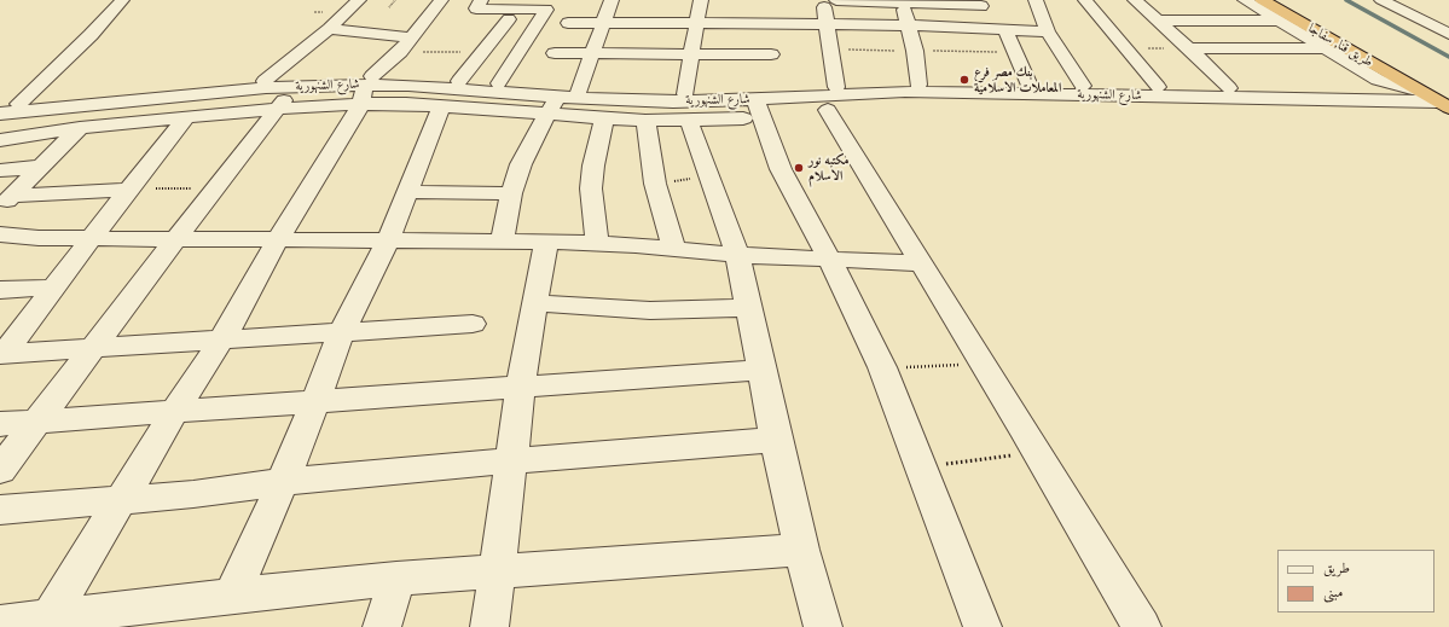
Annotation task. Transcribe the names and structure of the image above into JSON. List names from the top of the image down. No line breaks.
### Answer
{"streets":{"highway":["طريق قنا, سفاجا"],"street":["شارع الشنهورية"]},"crossings":[["طريق قنا, سفاجا","شارع الشنهورية"]],"places":["بنك مصر فرع المعاملات الاسلامية","مكتبه نور الاسلام"],"legend":["طريق","مبنى"]}
